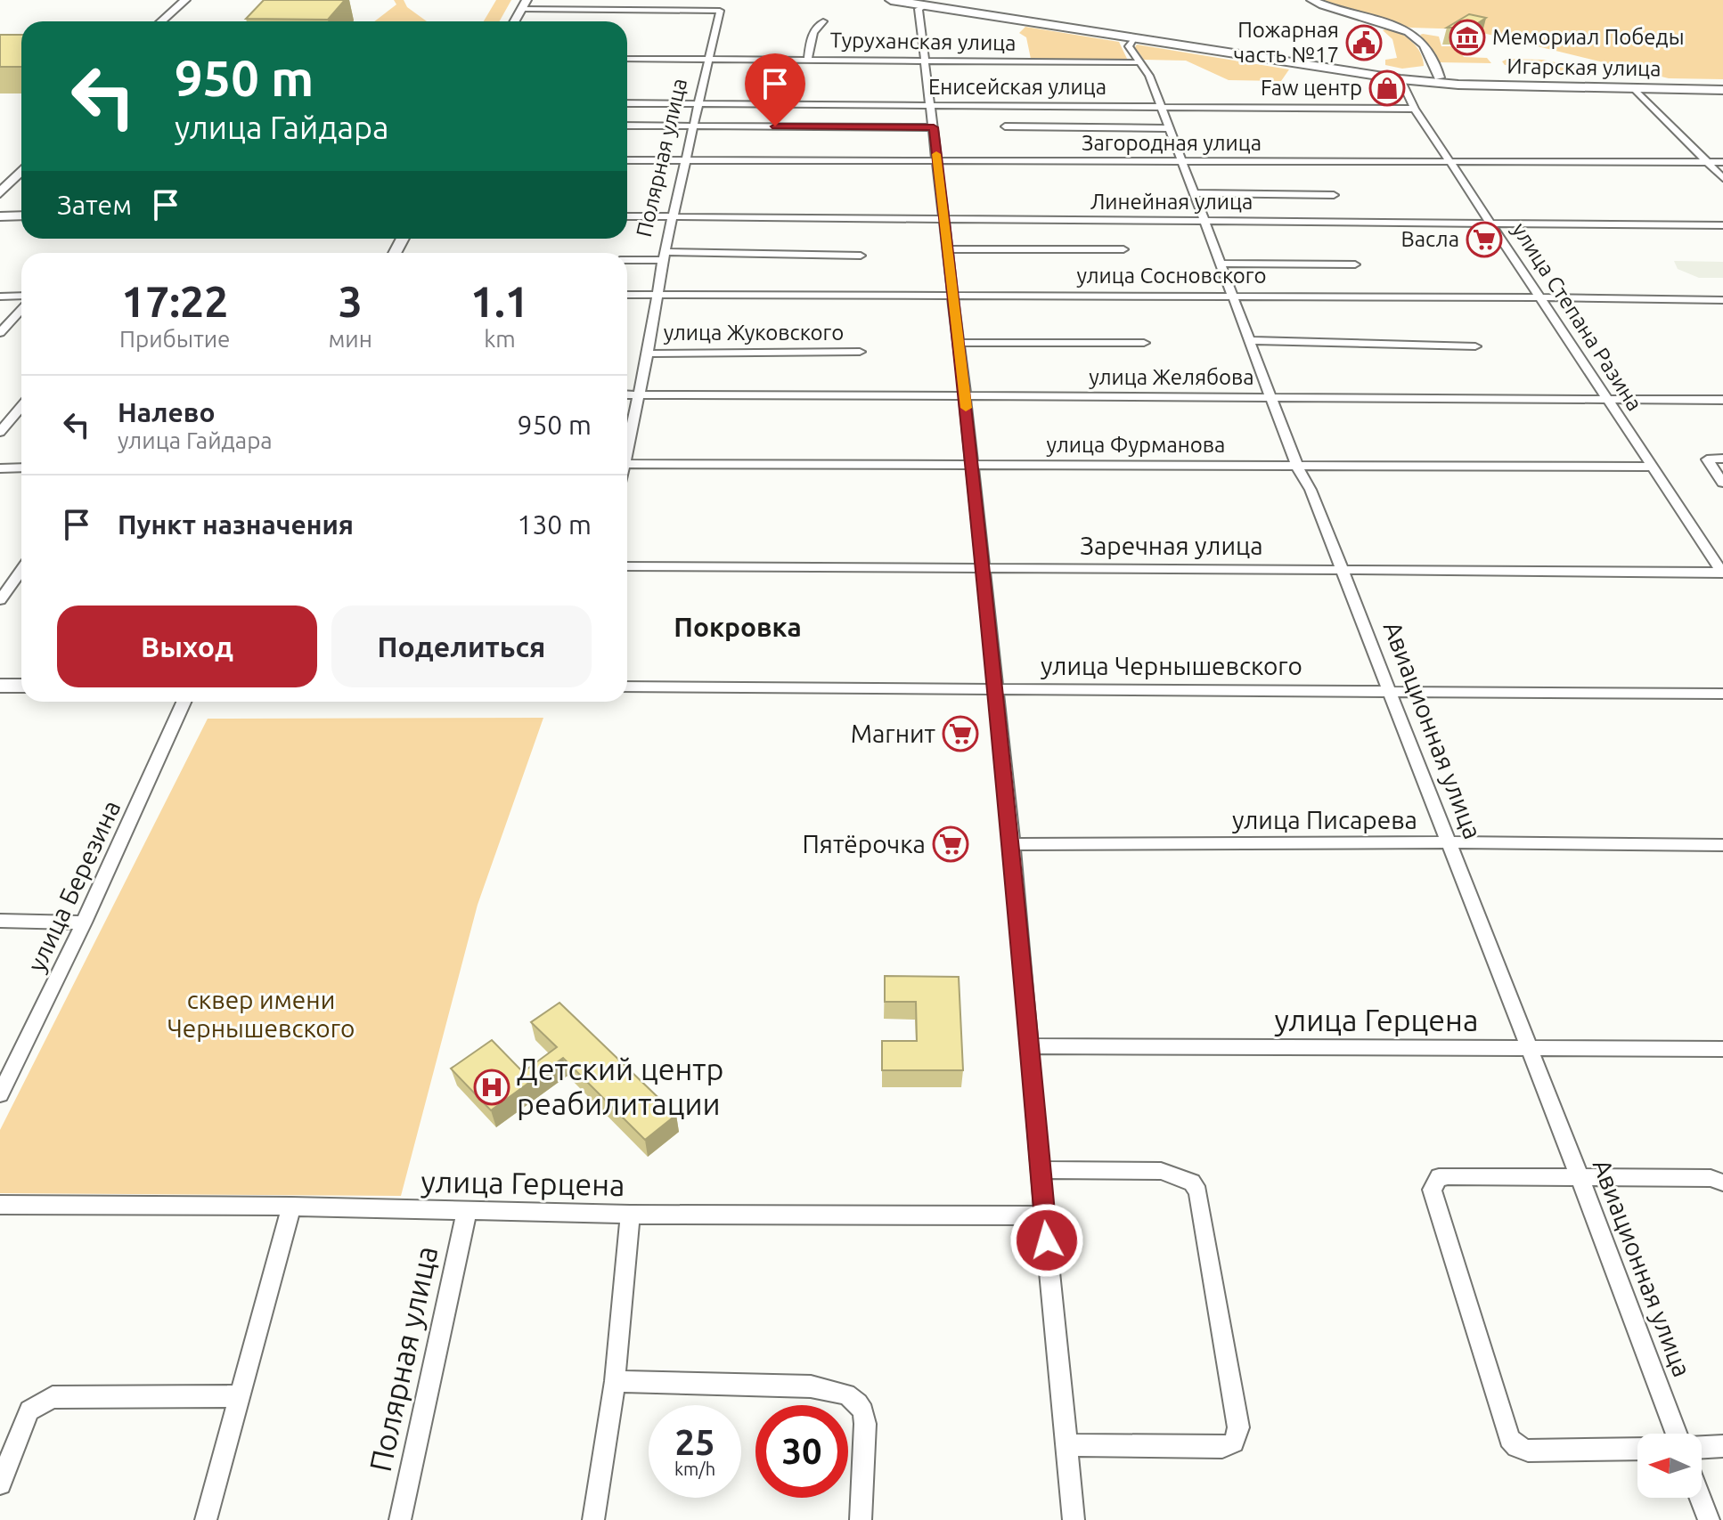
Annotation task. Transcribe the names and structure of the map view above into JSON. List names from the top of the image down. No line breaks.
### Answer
{"streets":{"main road":["Игарская улица"],"street":["Туруханская улица","Енисейская улица","Загородная улица","Полярная улица","Линейная улица","улица Сосновского","улица Степана Разина","улица Жуковского","улица Желябова","улица Фурманова","Заречная улица","улица Чернышевского","Авиационная улица","улица Писарева","улица Березина","улица Герцена"]},"crossings":[["Туруханская улица","Полярная улица"],["Туруханская улица","Авиационная улица"],["Игарская улица","улица Степана Разина"],["Енисейская улица","Полярная улица"],["Енисейская улица","улица Степана Разина"],["Енисейская улица","Авиационная улица"],["Загородная улица","Полярная улица"],["Загородная улица","улица Степана Разина"],["Загородная улица","Авиационная улица"],["Полярная улица","Линейная улица"],["Полярная улица","улица Сосновского"],["Полярная улица","улица Жуковского"],["Полярная улица","улица Желябова"],["Полярная улица","улица Герцена"],["Линейная улица","улица Степана Разина"],["Линейная улица","Авиационная улица"],["улица Сосновского","улица Степана Разина"],["улица Сосновского","Авиационная улица"],["улица Степана Разина","улица Желябова"],["улица Степана Разина","улица Фурманова"],["улица Степана Разина","Заречная улица"],["улица Желябова","Авиационная улица"],["улица Фурманова","Авиационная улица"],["Заречная улица","Авиационная улица"],["улица Чернышевского","Авиационная улица"],["Авиационная улица","улица Писарева"],["Авиационная улица","улица Герцена"]],"districts":["Покровка"],"parks":["сквер имени Чернышевского"],"places":{"museum":["Мемориал Победы"],"public building":["Пожарная часть №17"],"shop":["Faw центр"],"supermarket":["Васла","Магнит","Пятёрочка"],"hospital":["Детский центр реабилитации"]},"north":"left","page":{"turn":["950 m","улица Гайдара"],"then":"Затем","eta":["17:22","Прибытие","3","мин","1.1","km"],"list":[{"name":"Налево","note":"улица Гайдара","value":"950 m"},{"name":"Пункт назначения","value":"130 m"}],"buttons":["Выход","Поделиться"],"speed":"25 km/h","limit":"30"}}
